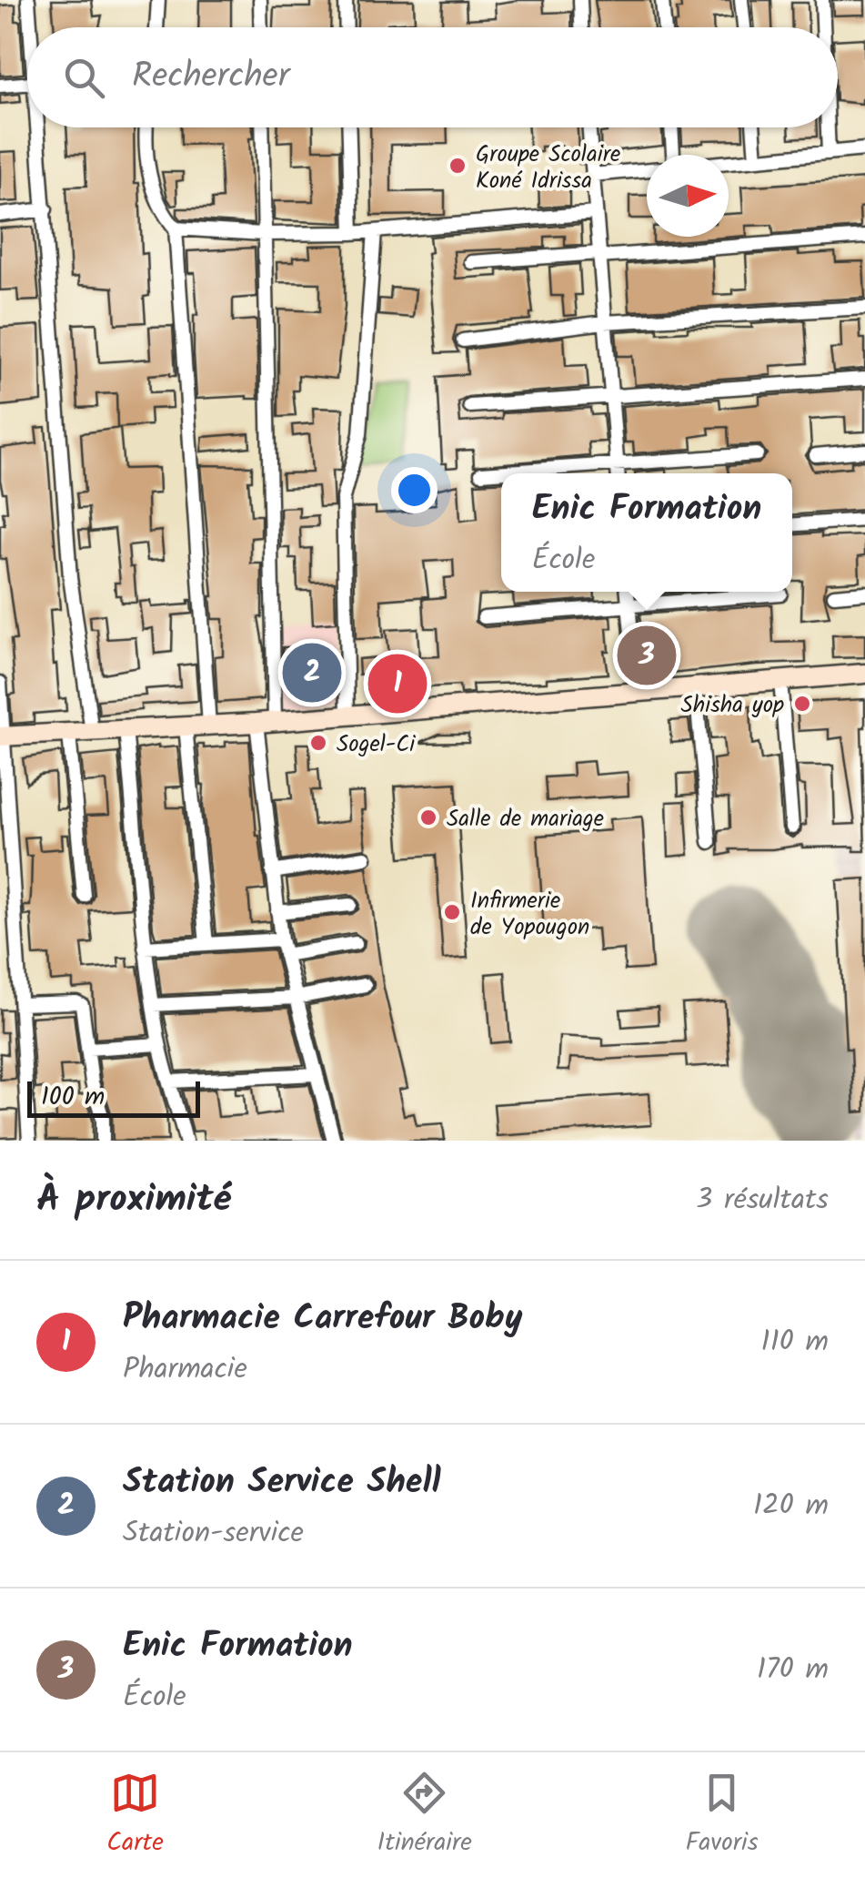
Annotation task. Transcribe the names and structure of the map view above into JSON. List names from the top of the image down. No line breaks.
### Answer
{"places":["Groupe Scolaire Koné Idrissa","Shisha yop","Sogel-Ci","Salle de mariage","Infirmerie de Yopougon"],"scale_bar":"100 m","north":"right","page":{"search":"Rechercher","popup":["Enic Formation","École"],"pins":["3","2","1"],"scale":"100 m","heading":["À proximité","3 résultats"],"list":[{"mark":"1","name":"Pharmacie Carrefour Boby","note":"Pharmacie","value":"110 m"},{"mark":"2","name":"Station Service Shell","note":"Station-service","value":"120 m"},{"mark":"3","name":"Enic Formation","note":"École","value":"170 m"}],"nav":["Carte","Itinéraire","Favoris"]}}
